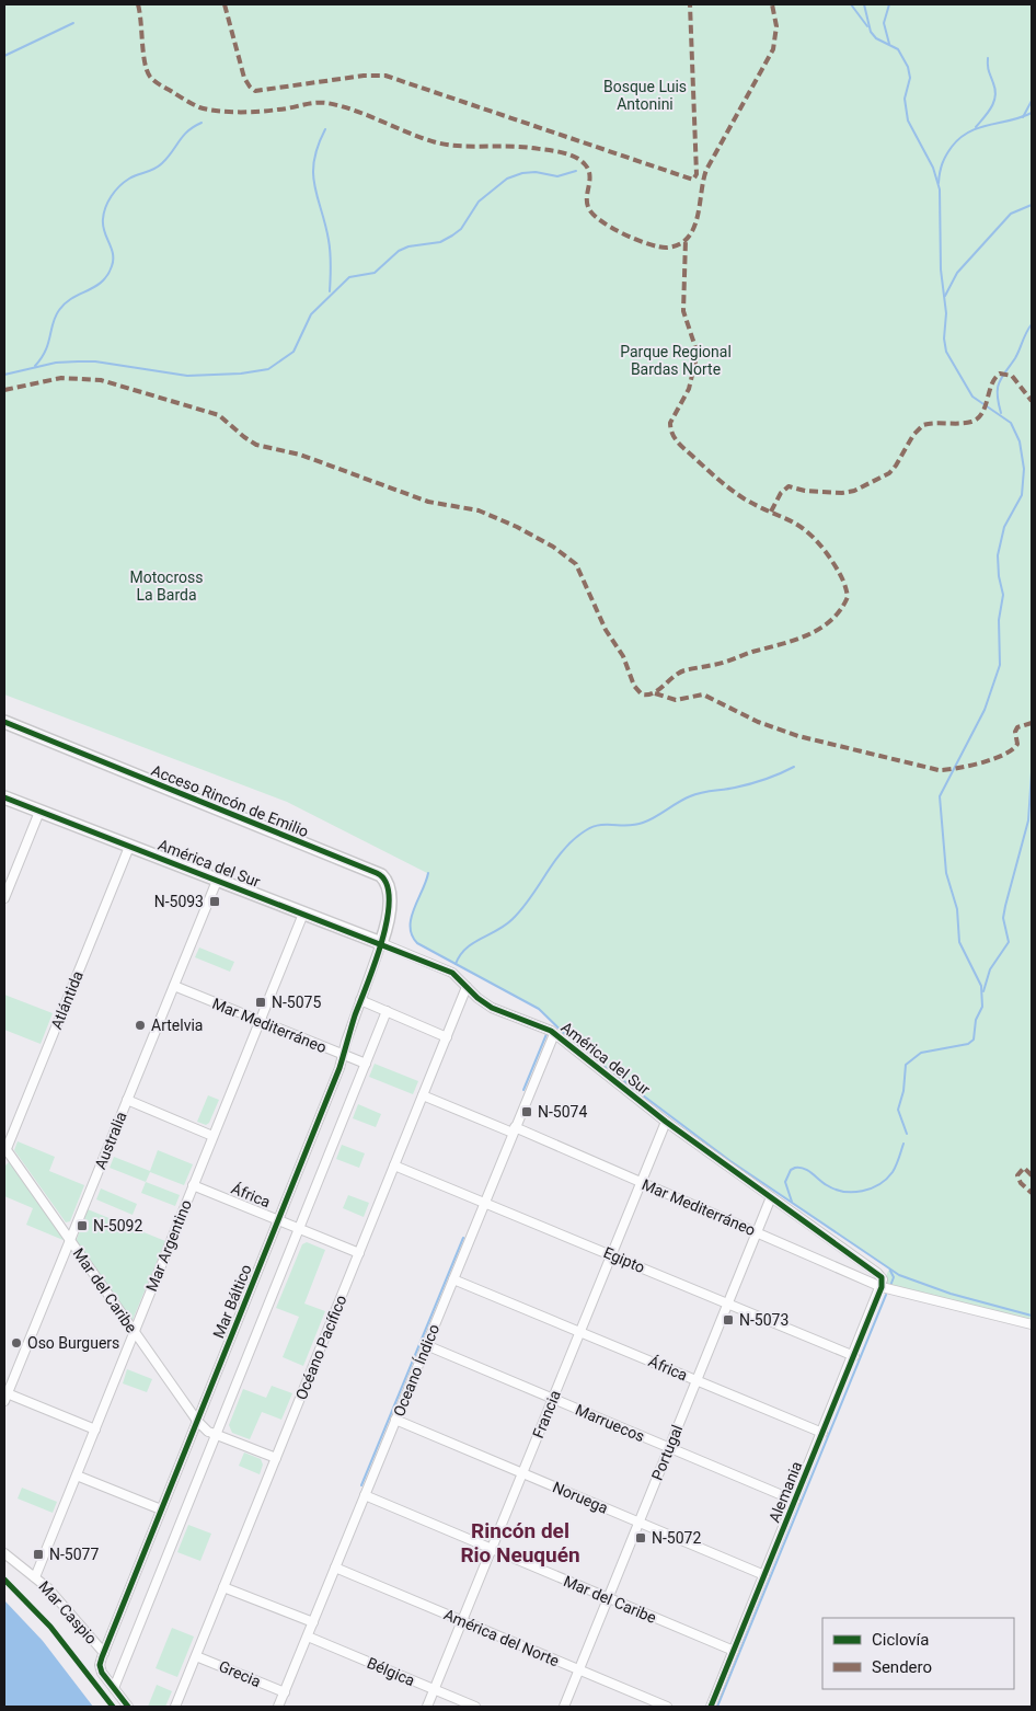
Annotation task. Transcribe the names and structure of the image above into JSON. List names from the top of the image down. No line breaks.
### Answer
{"streets":{"street":["Acceso Rincón de Emilio","América del Sur","Atlántida","Mar Mediterráneo","Australia","África","Mar Argentino","Egipto","Mar del Caribe","Mar Báltico","Océano Pacífico","Oceano Índico","Francia","Marruecos","Portugal","Alemania","Noruega","Mar Caspio","América del Norte","Bélgica","Grecia"]},"crossings":[["Acceso Rincón de Emilio","América del Sur"],["Acceso Rincón de Emilio","Mar Báltico"],["América del Sur","Atlántida"],["América del Sur","Mar Mediterráneo"],["América del Sur","Australia"],["América del Sur","Mar Argentino"],["América del Sur","Mar Báltico"],["América del Sur","Océano Pacífico"],["América del Sur","Oceano Índico"],["América del Sur","Francia"],["América del Sur","Portugal"],["América del Sur","Alemania"],["Atlántida","Mar del Caribe"],["Mar Mediterráneo","Australia"],["Mar Mediterráneo","Mar Argentino"],["Mar Mediterráneo","Mar Báltico"],["Mar Mediterráneo","Océano Pacífico"],["Mar Mediterráneo","Oceano Índico"],["Mar Mediterráneo","Francia"],["Mar Mediterráneo","Portugal"],["Mar Mediterráneo","Alemania"],["Australia","Mar del Caribe"],["África","Mar Argentino"],["África","Mar Báltico"],["África","Océano Pacífico"],["África","Oceano Índico"],["África","Francia"],["África","Portugal"],["África","Alemania"],["Mar Argentino","Mar del Caribe"],["Mar Argentino","Mar Caspio"],["Egipto","Océano Pacífico"],["Egipto","Oceano Índico"],["Egipto","Francia"],["Egipto","Portugal"],["Egipto","Alemania"],["Mar del Caribe","Mar Báltico"],["Mar del Caribe","Océano Pacífico"],["Mar del Caribe","Oceano Índico"],["Mar del Caribe","Francia"],["Mar del Caribe","Portugal"],["Mar del Caribe","Alemania"],["Mar Báltico","Mar Caspio"],["Océano Pacífico","Grecia"],["Oceano Índico","Marruecos"],["Oceano Índico","Noruega"],["Oceano Índico","América del Norte"],["Oceano Índico","Bélgica"],["Oceano Índico","Grecia"],["Francia","Marruecos"],["Francia","Noruega"],["Francia","América del Norte"],["Francia","Bélgica"],["Marruecos","Portugal"],["Marruecos","Alemania"],["Portugal","Noruega"],["Portugal","América del Norte"],["Alemania","Noruega"]],"districts":["Rincón del Rio Neuquén"],"parks":["Bosque Luis Antonini","Parque Regional Bardas Norte","Motocross La Barda"],"places":{"transit":["N-5093","N-5075","N-5074","N-5092","N-5073","N-5072","N-5077"],"other":["Artelvia","Oso Burguers"]},"legend":["Ciclovía","Sendero"]}
